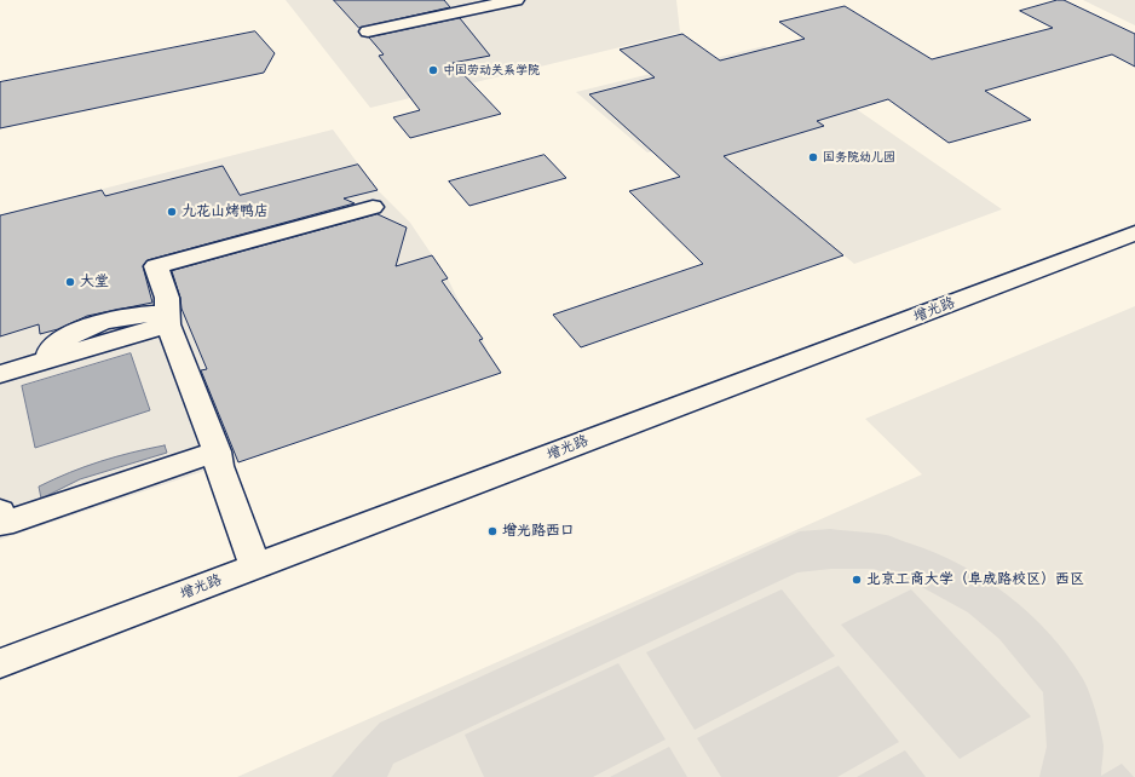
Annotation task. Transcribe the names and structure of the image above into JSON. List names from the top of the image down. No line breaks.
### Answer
{"streets":{"street":["增光路"]},"places":["中国劳动关系学院","国务院幼儿园","九花山烤鸭店","大堂","增光路西口","北京工商大学（阜成路校区）西区"]}
